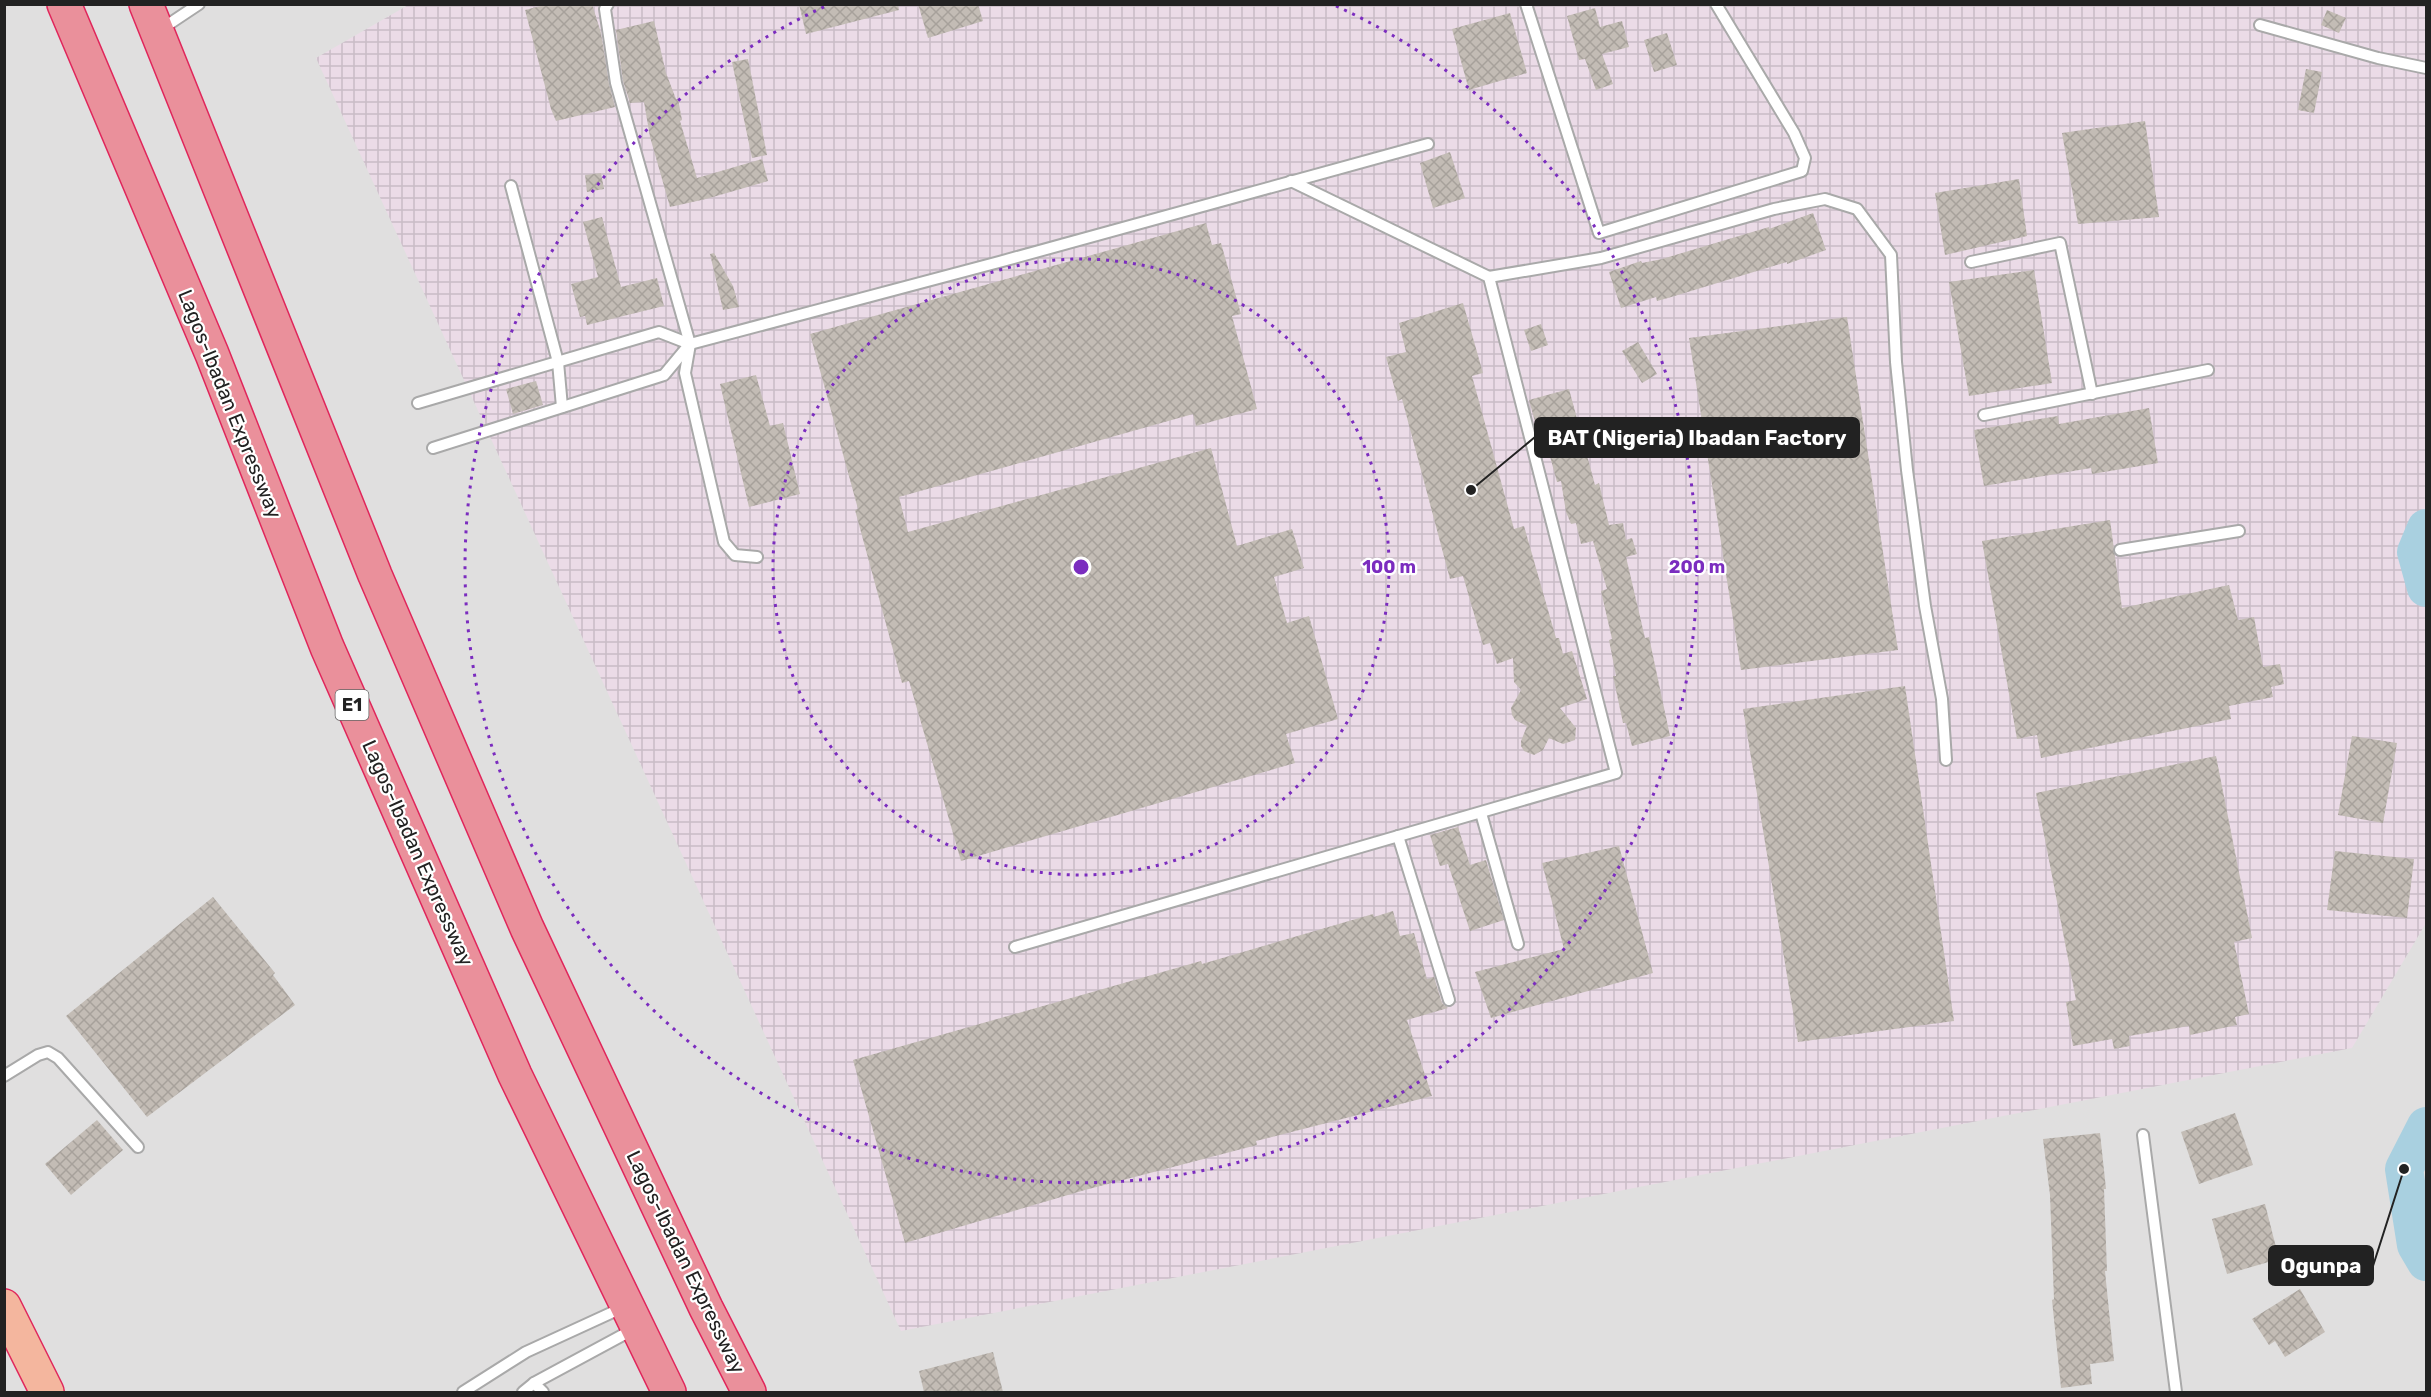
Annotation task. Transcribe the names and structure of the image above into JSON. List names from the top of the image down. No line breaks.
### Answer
{"streets":{"highway":["Lagos-Ibadan Expressway","E1"]},"places":["BAT (Nigeria) Ibadan Factory","Ogunpa"],"rings":["100 m","200 m"]}
